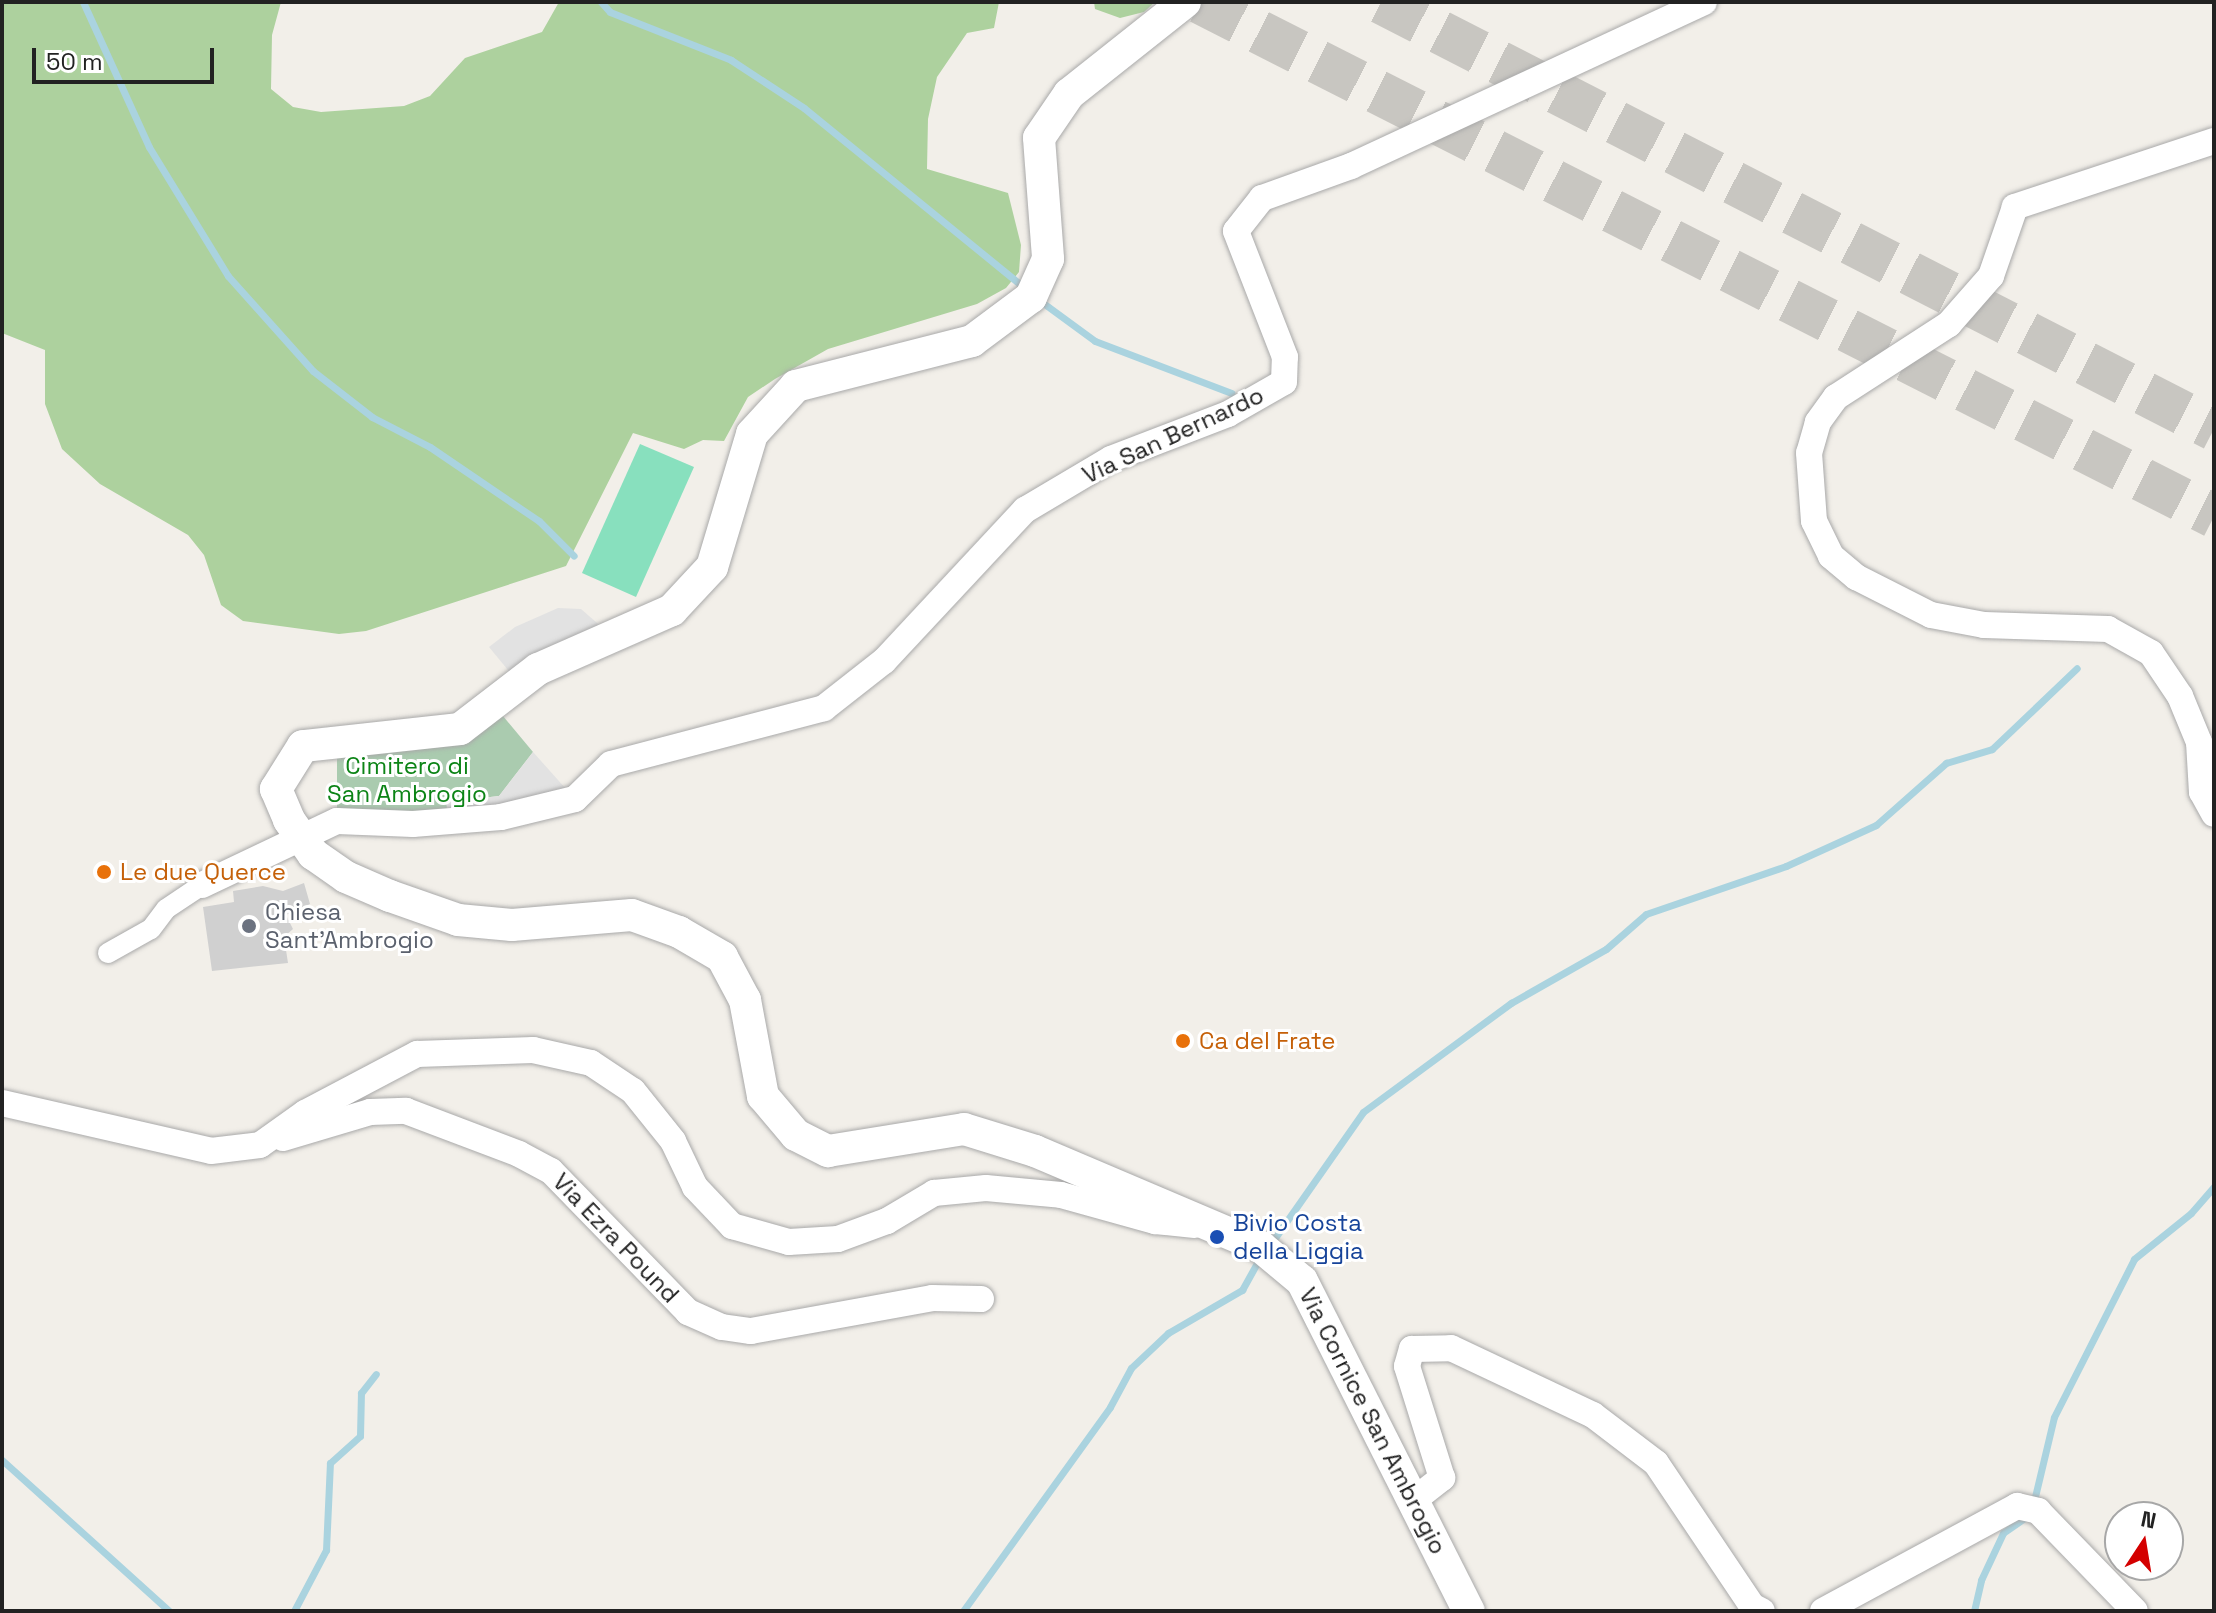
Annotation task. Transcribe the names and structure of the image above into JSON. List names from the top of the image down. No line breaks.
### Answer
{"streets":{"street":["Via San Bernardo","Via Ezra Pound","Via Cornice San Ambrogio"]},"crossings":[["Via San Bernardo","Via Cornice San Ambrogio"],["Via Ezra Pound","Via Cornice San Ambrogio"]],"parks":["Cimitero di San Ambrogio"],"places":["Le due Querce","Chiesa Sant'Ambrogio","Ca del Frate","Bivio Costa della Liggia"],"scale_bar":"50 m","north":"top"}
